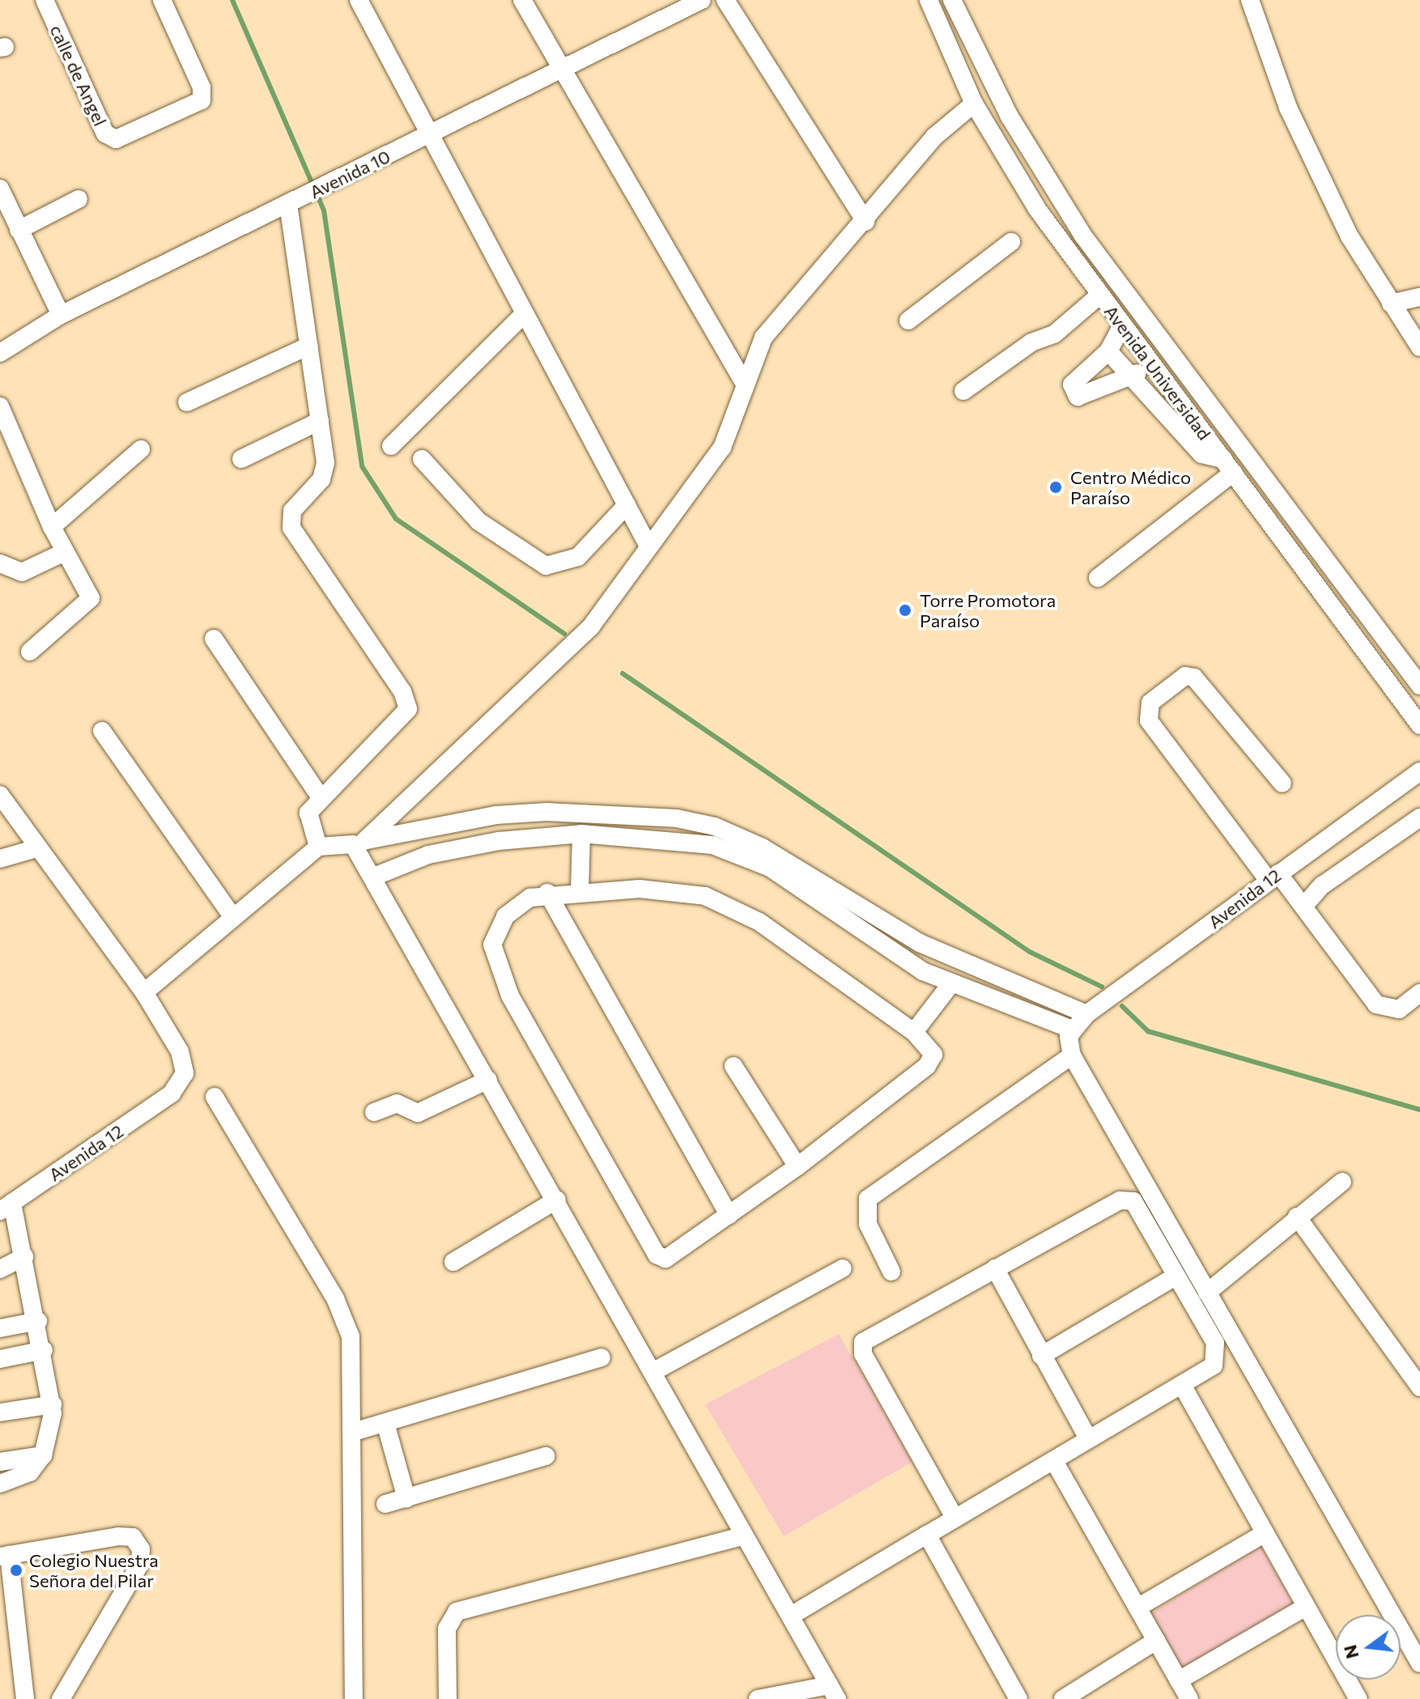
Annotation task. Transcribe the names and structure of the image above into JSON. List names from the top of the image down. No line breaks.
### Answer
{"streets":{"street":["calle de Angel","Avenida 10","Avenida Universidad","Avenida 12"]},"places":["Centro Médico Paraíso","Torre Promotora Paraíso","Colegio Nuestra Señora del Pilar"],"north":"left"}
